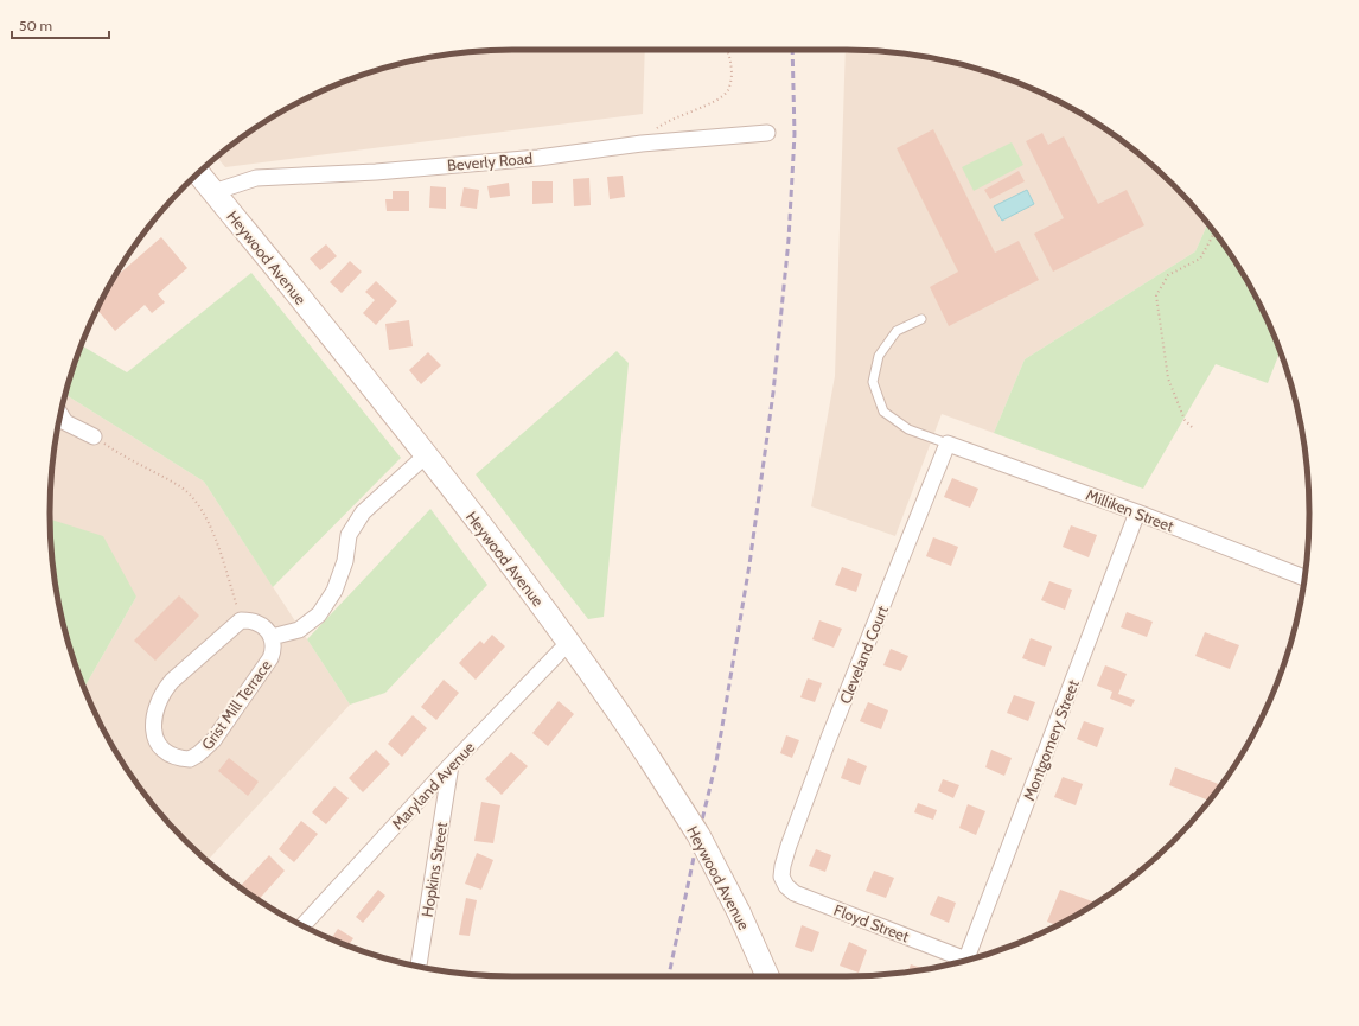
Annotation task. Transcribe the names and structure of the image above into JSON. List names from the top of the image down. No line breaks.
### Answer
{"streets":{"street":["Beverly Road","Heywood Avenue","Milliken Street","Cleveland Court","Grist Mill Terrace","Montgomery Street","Maryland Avenue","Hopkins Street","Floyd Street"]},"crossings":[["Beverly Road","Heywood Avenue"],["Heywood Avenue","Grist Mill Terrace"],["Heywood Avenue","Maryland Avenue"],["Milliken Street","Cleveland Court"],["Milliken Street","Montgomery Street"],["Cleveland Court","Floyd Street"],["Maryland Avenue","Hopkins Street"]],"scale_bar":"50 m"}
